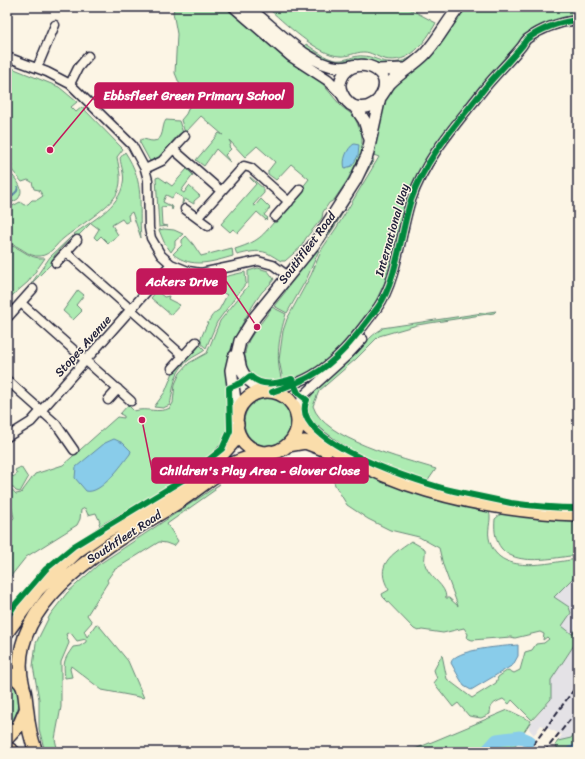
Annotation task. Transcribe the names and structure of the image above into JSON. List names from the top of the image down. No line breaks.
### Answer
{"streets":{"main road":["Southfleet Road"],"street":["International Way","Stopes Avenue"]},"crossings":[["International Way","Southfleet Road"]],"places":["Ebbsfleet Green Primary School","Ackers Drive","Children's Play Area - Glover Close"]}
